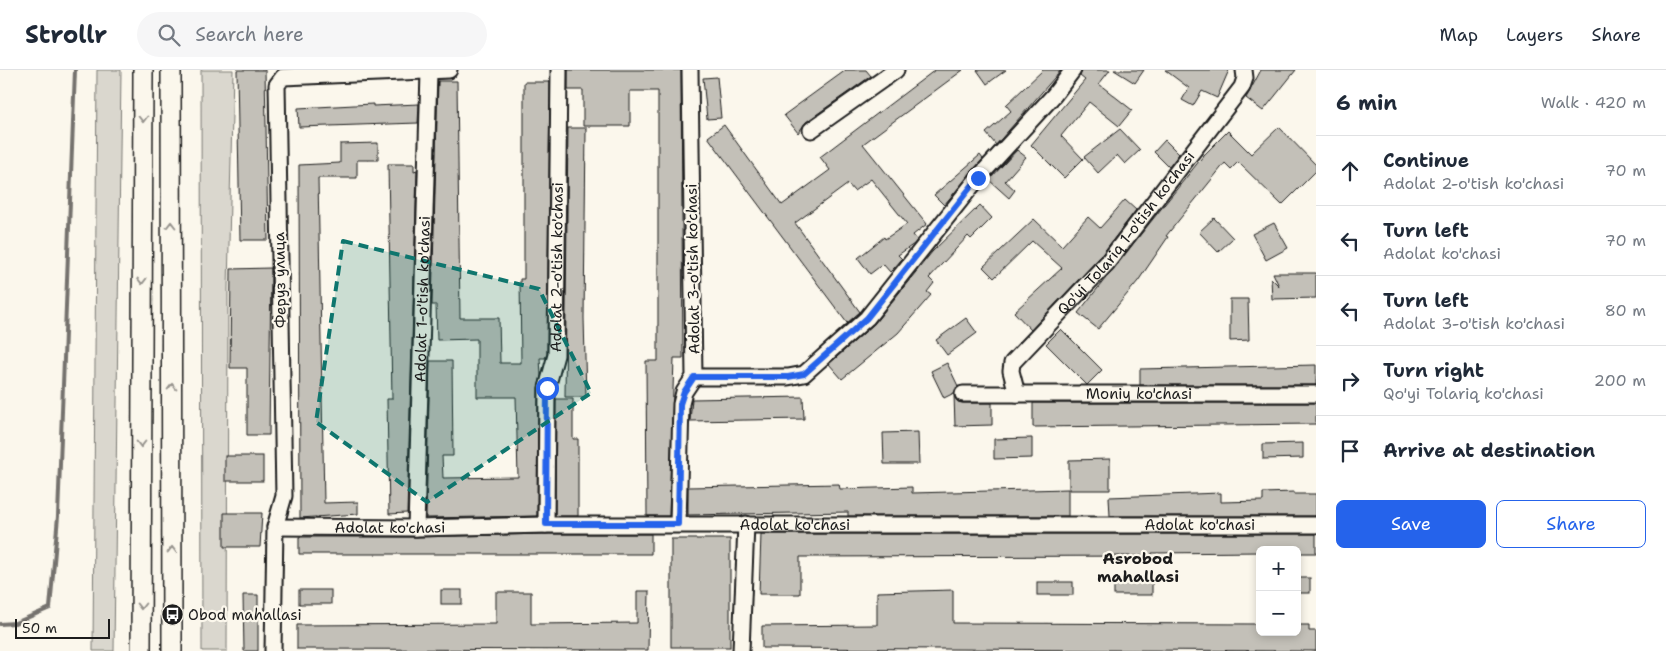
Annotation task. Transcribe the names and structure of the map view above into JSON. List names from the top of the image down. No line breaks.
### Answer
{"streets":{"street":["Qo'yi Tolariq 1-o'tish ko'chasi","Adolat 2-o'tish ko'chasi","Adolat 3-o'tish ko'chasi","Феруз улица","Adolat 1-o'tish ko'chasi","Moniy ko'chasi","Adolat ko'chasi"]},"crossings":[["Qo'yi Tolariq 1-o'tish ko'chasi","Moniy ko'chasi"],["Adolat 2-o'tish ko'chasi","Adolat ko'chasi"],["Adolat 3-o'tish ko'chasi","Adolat ko'chasi"],["Феруз улица","Adolat 1-o'tish ko'chasi"],["Феруз улица","Adolat ko'chasi"],["Adolat 1-o'tish ko'chasi","Adolat ko'chasi"]],"districts":["Asrobod mahallasi"],"places":{"bus stop":["Obod mahallasi"]},"scale_bar":"50 m","page":{"header":"Strollr","search":"Search here","nav":["Map","Layers","Share"],"heading":["6 min","Walk · 420 m"],"list":[["Continue","Adolat 2-o'tish ko'chasi","70 m"],["Turn left","Adolat ko'chasi","70 m"],["Turn left","Adolat 3-o'tish ko'chasi","80 m"],["Turn right","Qo'yi Tolariq ko'chasi","200 m"],"Arrive at destination"],"buttons":["Save","Share"],"map_buttons":["+","−"],"scale":"50 m"}}
